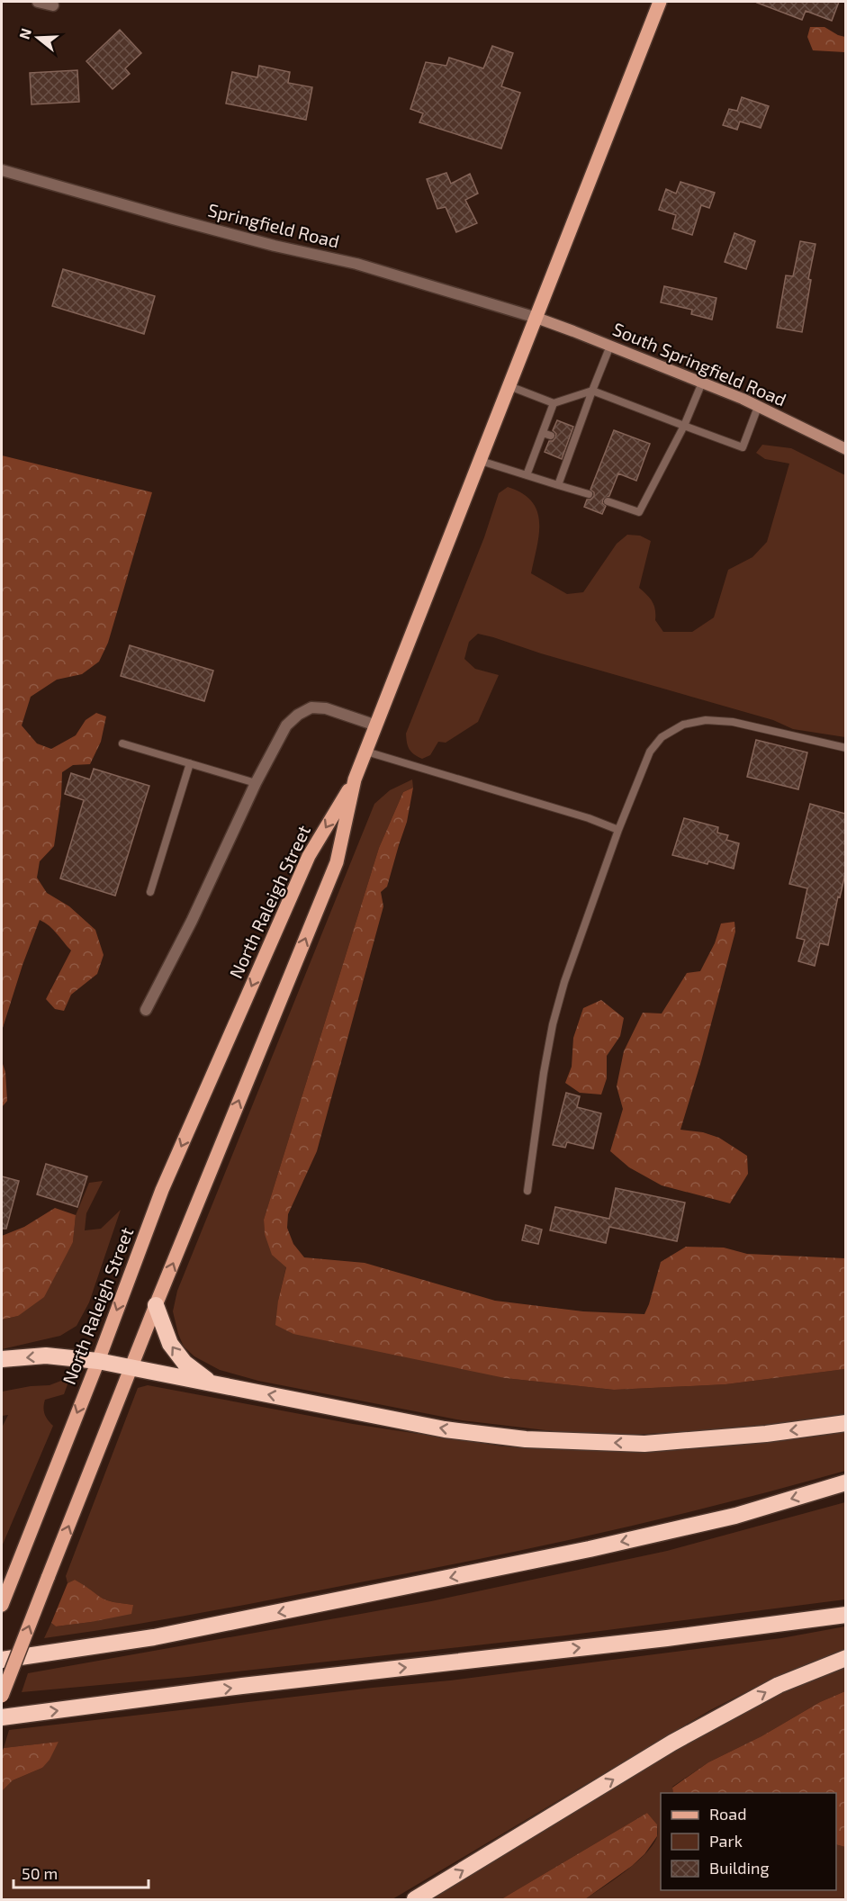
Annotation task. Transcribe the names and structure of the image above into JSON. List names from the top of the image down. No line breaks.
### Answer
{"streets":{"main road":["South Springfield Road","North Raleigh Street"],"street":["Springfield Road"]},"crossings":[["Springfield Road","South Springfield Road"]],"legend":["Road","Park","Building"],"scale_bar":"50 m","north":"left"}
